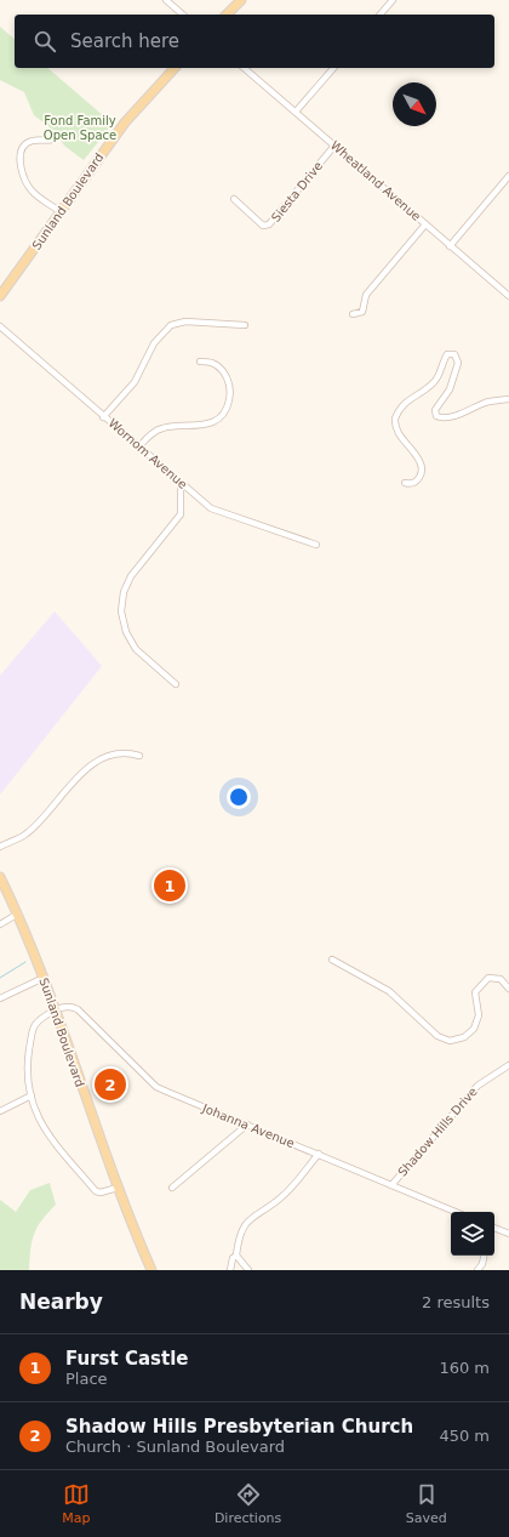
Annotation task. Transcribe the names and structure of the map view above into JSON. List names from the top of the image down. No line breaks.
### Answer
{"streets":{"main road":["Sunland Boulevard"],"street":["Wheatland Avenue","Siesta Drive","Wornom Avenue","Johanna Avenue","Shadow Hills Drive"]},"crossings":[["Wheatland Avenue","Siesta Drive"],["Sunland Boulevard","Johanna Avenue"],["Johanna Avenue","Shadow Hills Drive"]],"parks":["Fond Family Open Space"],"north":"bottom right","page":{"search":"Search here","pins":["1","2"],"heading":["Nearby","2 results"],"list":[{"mark":"1","name":"Furst Castle","note":"Place","value":"160 m"},{"mark":"2","name":"Shadow Hills Presbyterian Church","note":"Church · Sunland Boulevard","value":"450 m"}],"nav":["Map","Directions","Saved"]}}
